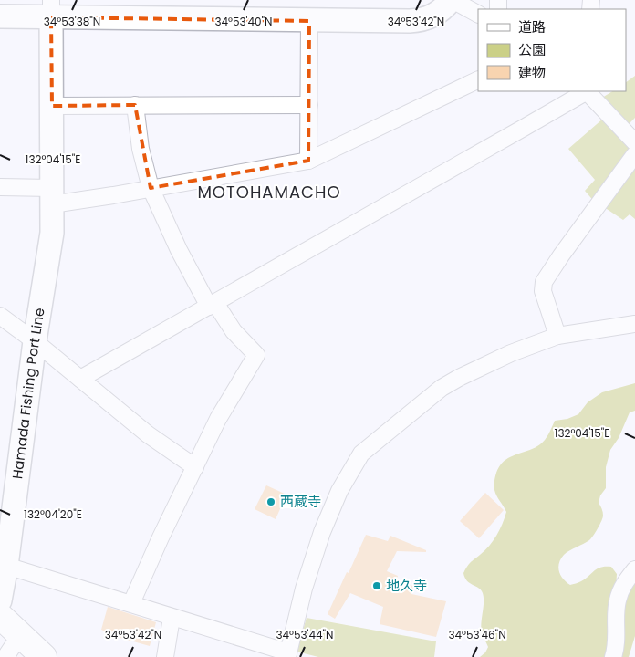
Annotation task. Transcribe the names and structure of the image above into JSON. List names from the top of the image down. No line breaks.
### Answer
{"streets":{"street":["Hamada Fishing Port Line"]},"districts":["MOTOHAMACHO"],"places":["西蔵寺","地久寺"],"legend":["道路","公園","建物"],"coordinates":["34°53'38\"N","34°53'40\"N","34°53'42\"N","132°04'15\"E","132°04'20\"E","34°53'44\"N","34°53'46\"N"]}
